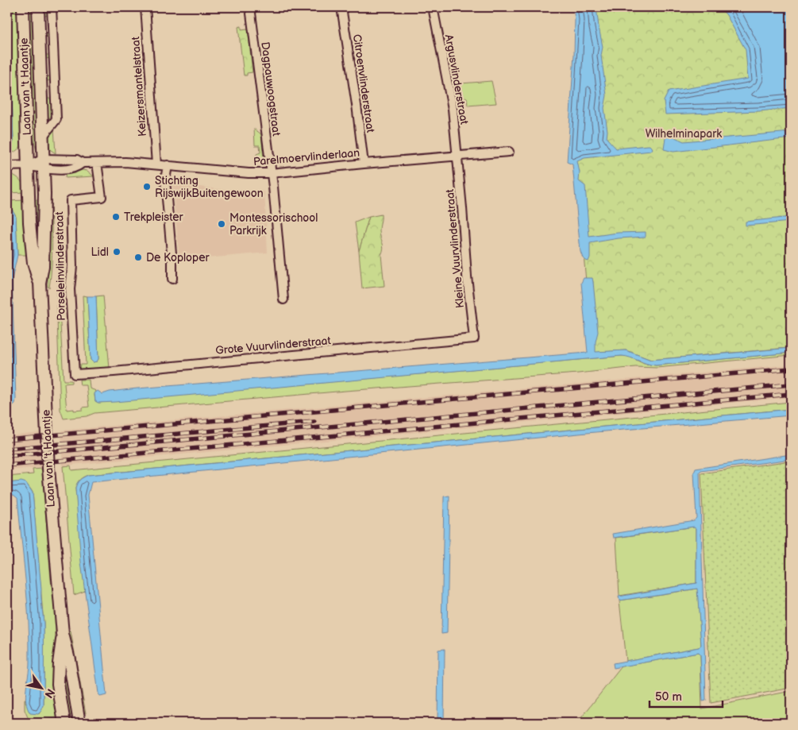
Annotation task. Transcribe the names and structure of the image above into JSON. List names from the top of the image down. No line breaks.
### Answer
{"streets":{"street":["Argusvlinderstraat","Citroenvlinderstraat","Laan van 't Haantje","Keizersmantelstraat","Dagpauwoogstraat","Parelmoervlinderlaan","Kleine Vuurvlinderstraat","Porseleinvlinderstraat","Grote Vuurvlinderstraat"]},"crossings":[["Argusvlinderstraat","Parelmoervlinderlaan"],["Argusvlinderstraat","Kleine Vuurvlinderstraat"],["Citroenvlinderstraat","Parelmoervlinderlaan"],["Laan van 't Haantje","Parelmoervlinderlaan"],["Keizersmantelstraat","Parelmoervlinderlaan"],["Dagpauwoogstraat","Parelmoervlinderlaan"],["Parelmoervlinderlaan","Kleine Vuurvlinderstraat"],["Parelmoervlinderlaan","Porseleinvlinderstraat"],["Kleine Vuurvlinderstraat","Grote Vuurvlinderstraat"],["Porseleinvlinderstraat","Grote Vuurvlinderstraat"]],"parks":["Wilhelminapark"],"places":["Stichting RijswijkBuitengewoon","Trekpleister","Montessorischool Parkrijk","Lidl","De Koploper"],"scale_bar":"50 m","north":"bottom right"}
